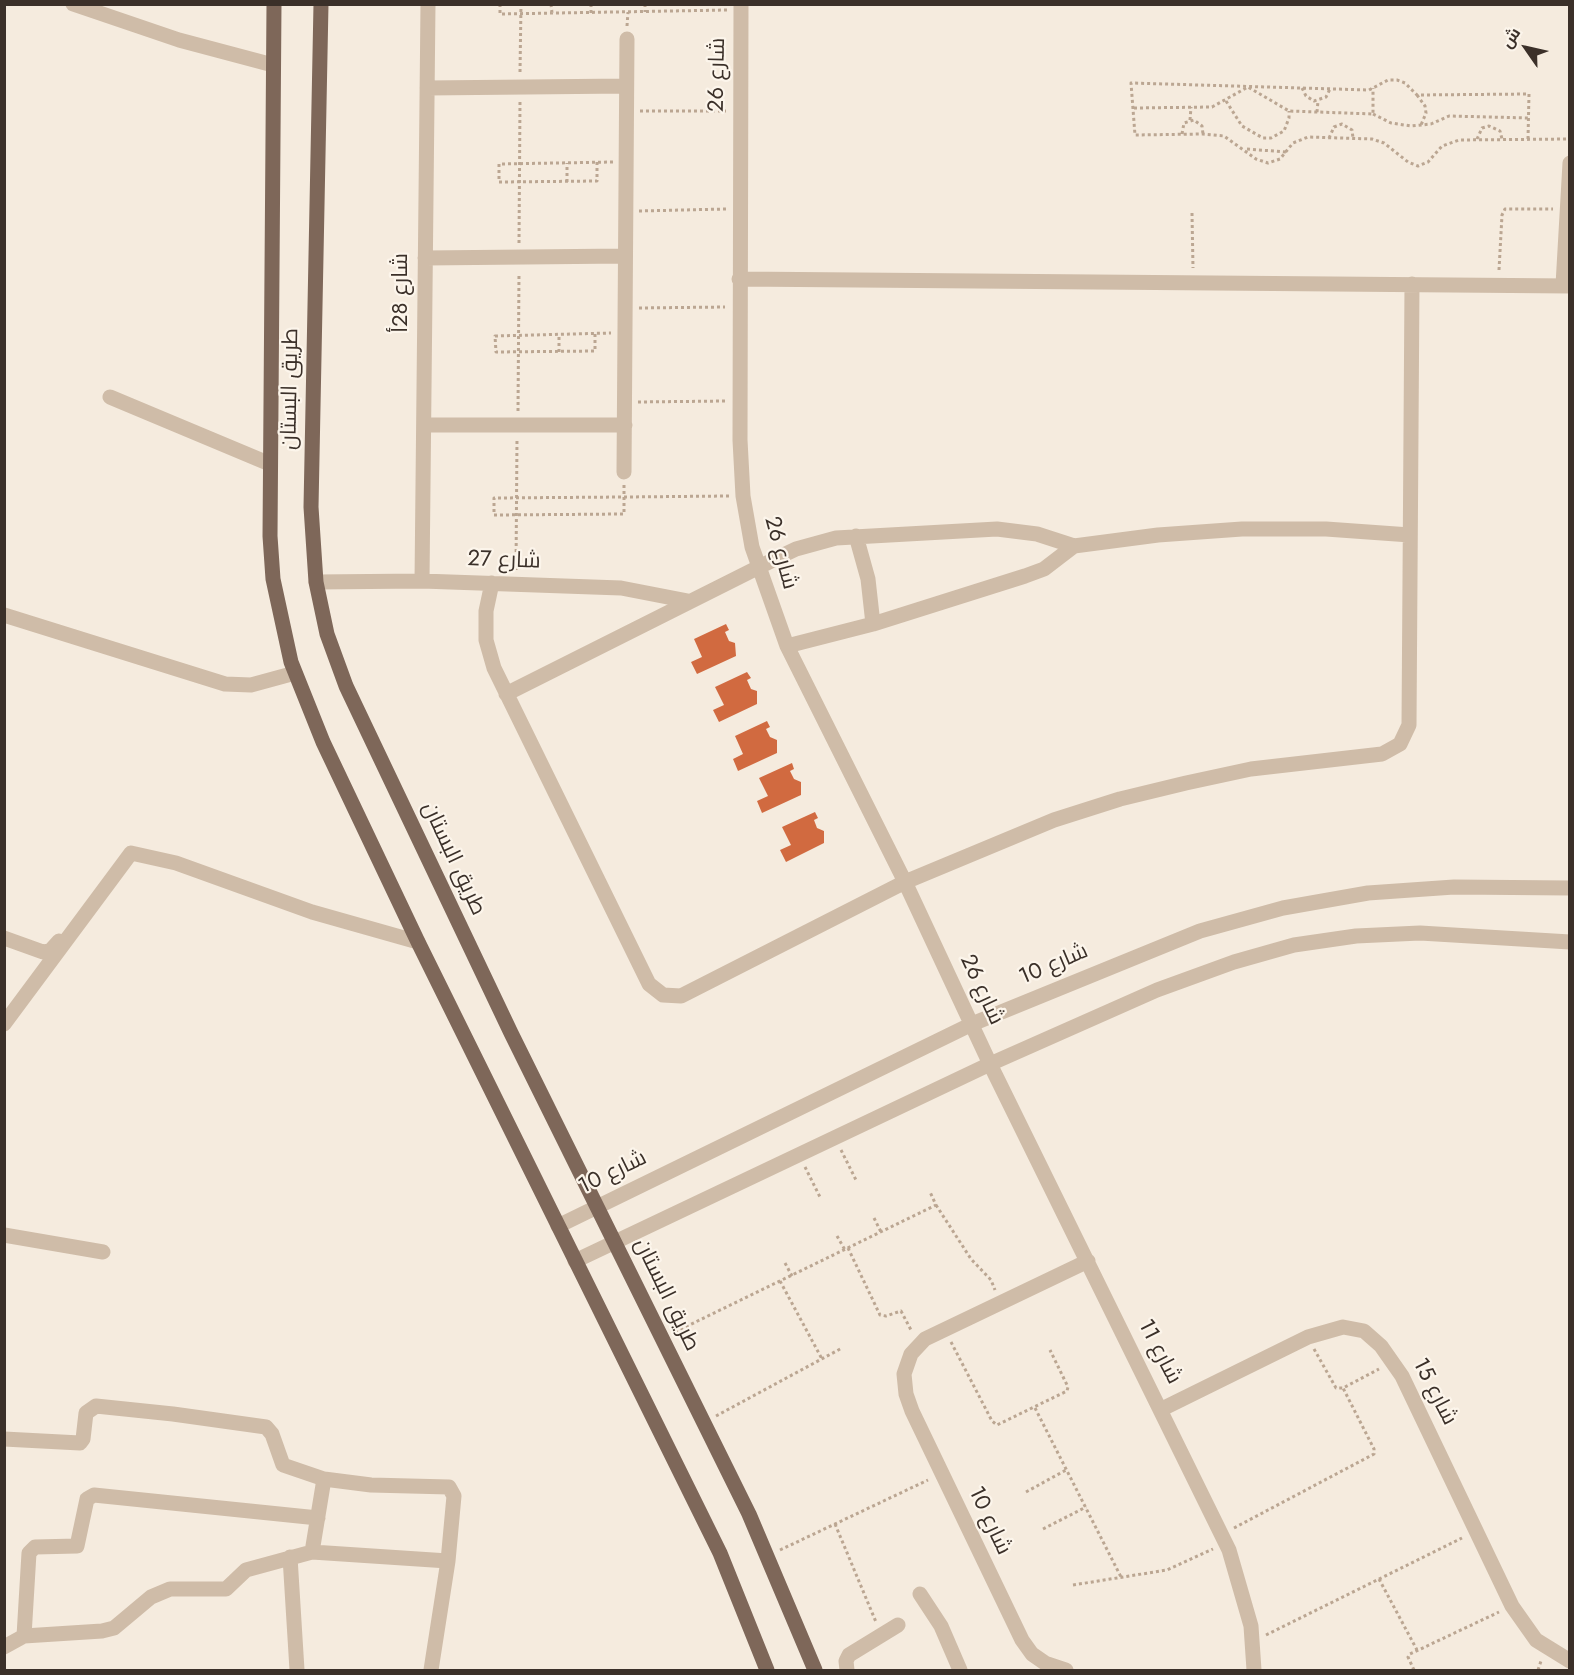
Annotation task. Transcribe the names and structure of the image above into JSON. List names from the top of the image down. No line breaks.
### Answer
{"streets":{"main road":["طريق البستان"],"street":["شارع 26","شارع 28أ","شارع 27","شارع 10","شارع 11","شارع 15"]},"crossings":[["شارع 26","شارع 10"],["شارع 26","شارع 11"],["شارع 28أ","شارع 27"],["طريق البستان","شارع 27"],["طريق البستان","شارع 10"],["شارع 11","شارع 15"]],"north":"top left"}
